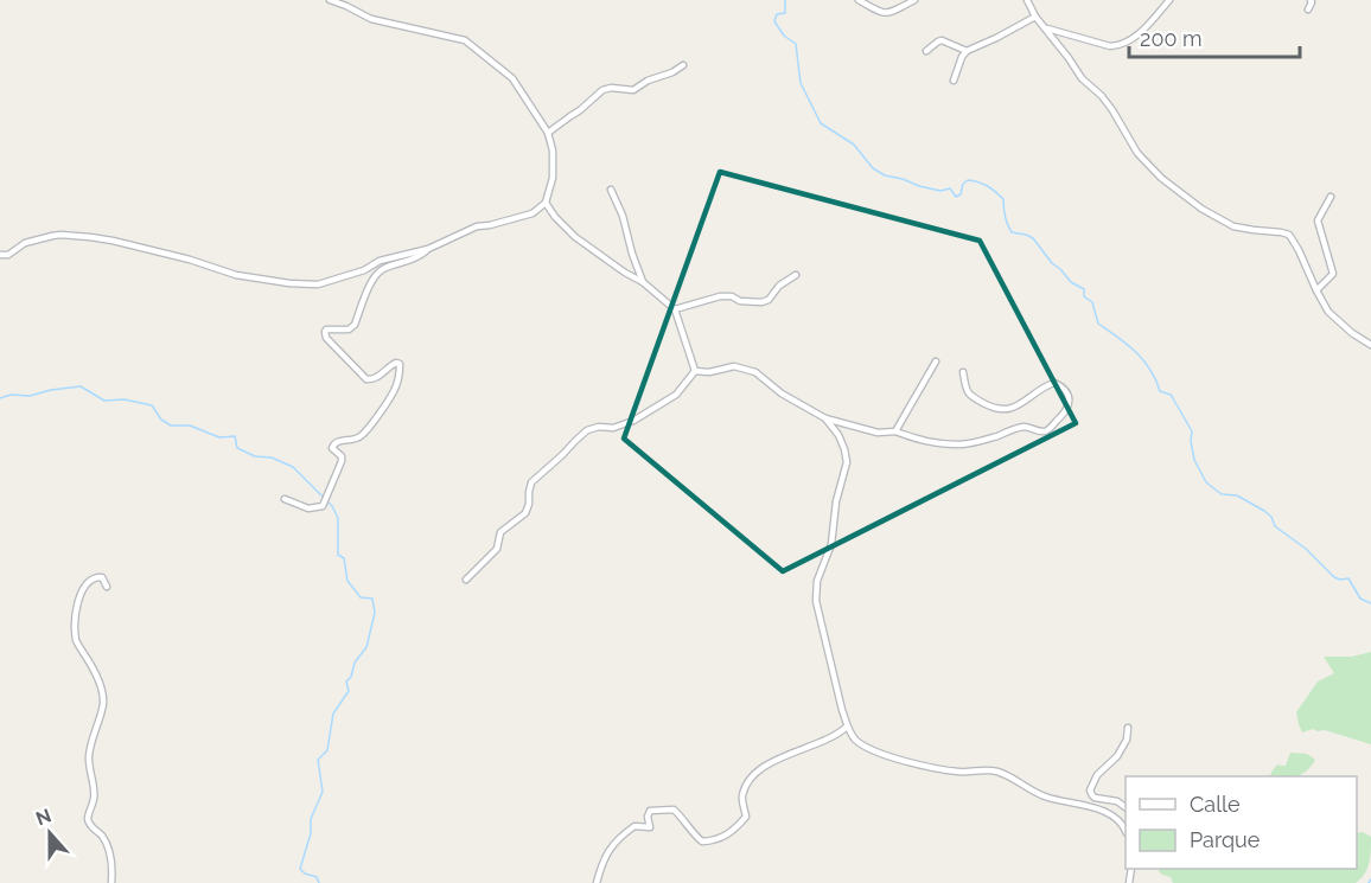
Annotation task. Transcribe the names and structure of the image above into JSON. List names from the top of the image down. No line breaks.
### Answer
{"legend":["Calle","Parque"],"scale_bar":"200 m","north":"top"}
